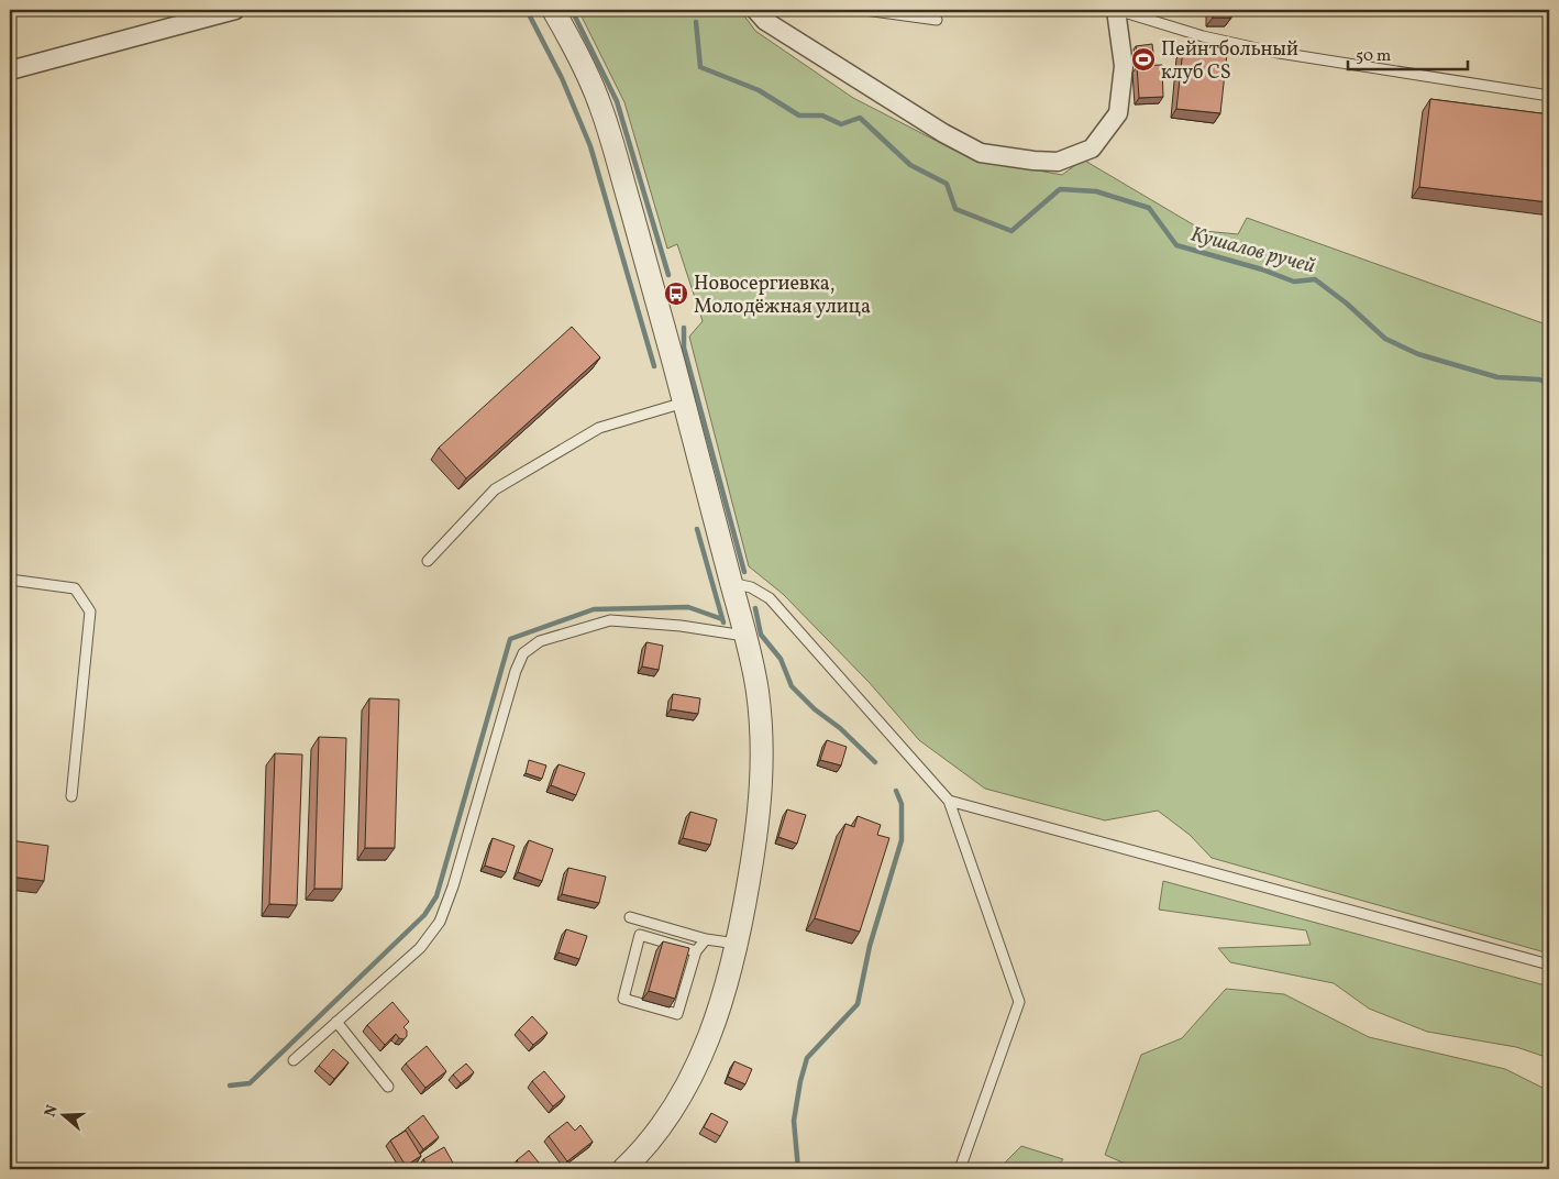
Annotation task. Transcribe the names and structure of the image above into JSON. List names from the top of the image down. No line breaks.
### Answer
{"water":["Кушалов ручей"],"places":{"sports":["Пейнтбольный клуб CS"],"bus stop":["Новосергиевка, Молодёжная улица"]},"scale_bar":"50 m","north":"left"}
